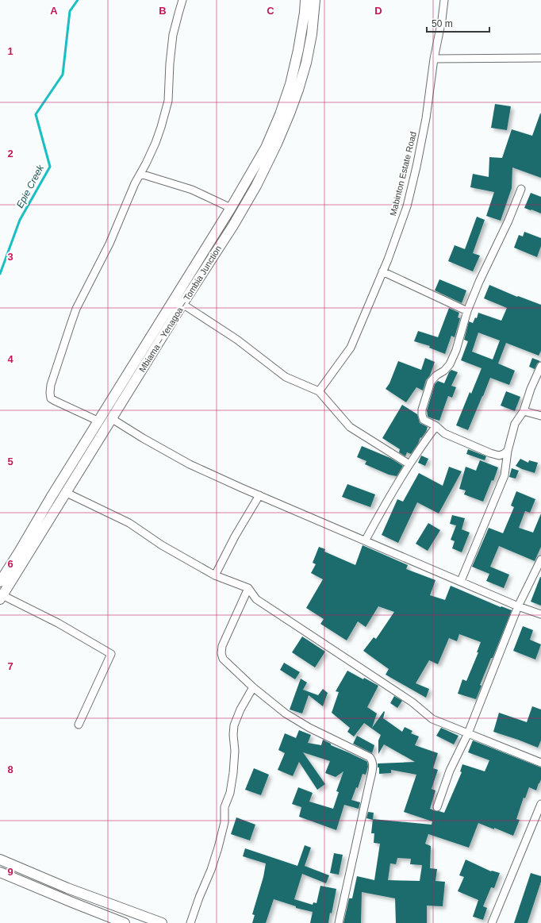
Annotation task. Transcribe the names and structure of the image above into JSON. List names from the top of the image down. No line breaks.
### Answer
{"streets":{"main road":["Mbiama – Yenagoa – Tombia Junction"],"street":["Mabinton Estate Road"]},"water":["Epie Creek"],"scale_bar":"50 m","grid":{"columns":["A","B","C","D"],"rows":["1","2","3","4","5","6","7","8","9"]}}
